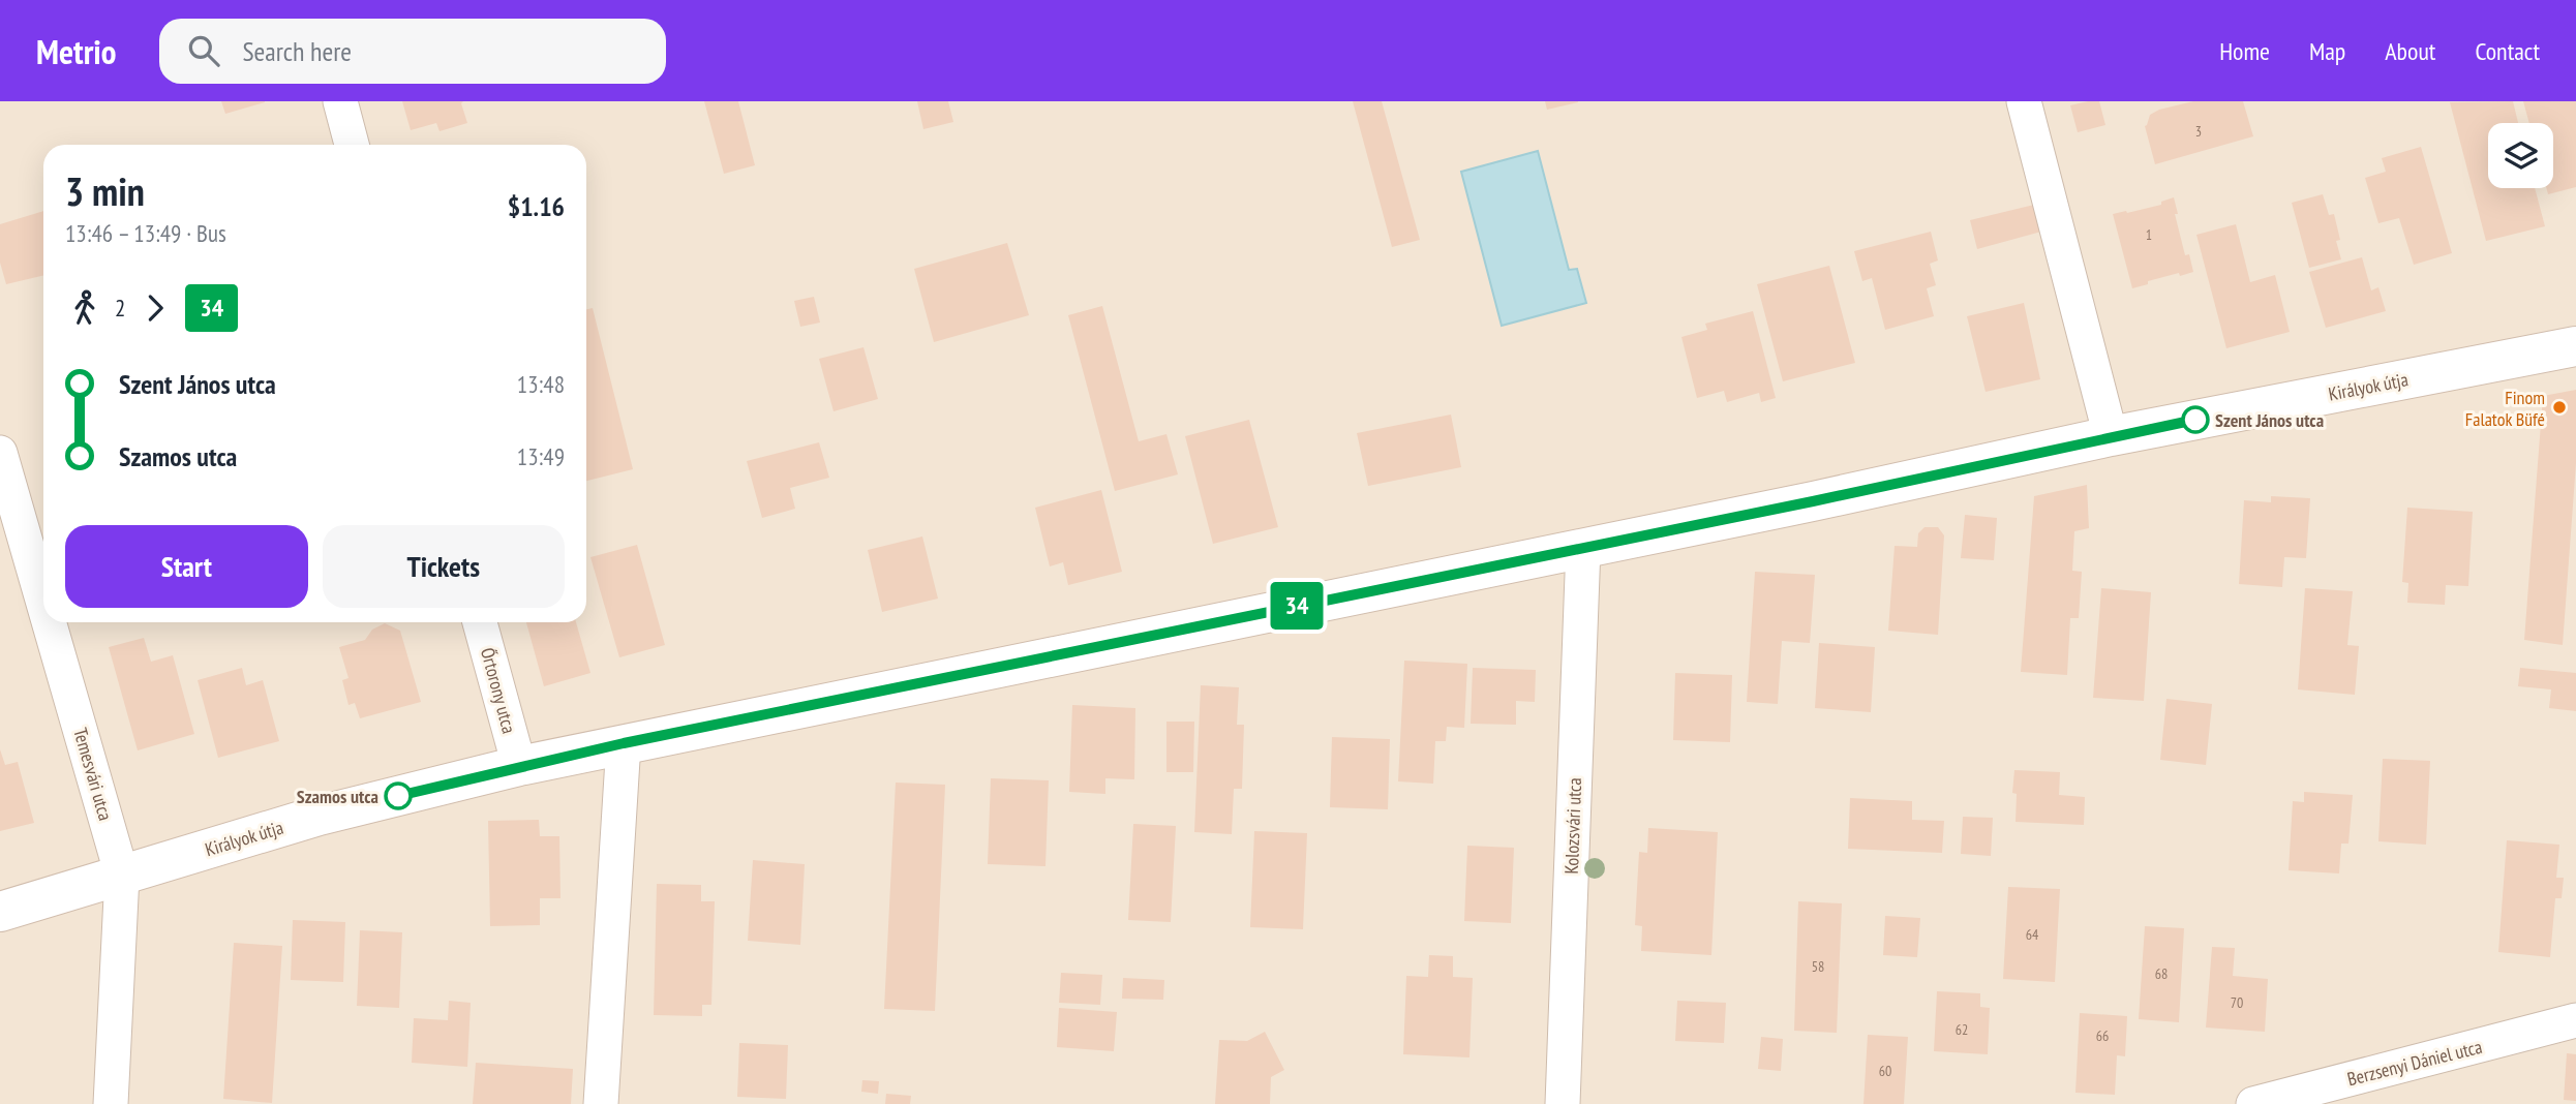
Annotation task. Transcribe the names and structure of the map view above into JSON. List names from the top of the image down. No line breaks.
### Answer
{"streets":{"street":["Királyok útja","Őrtorony utca","Temesvári utca","Kolozsvári utca","Berzsenyi Dániel utca"]},"crossings":[["Királyok útja","Őrtorony utca"],["Királyok útja","Temesvári utca"],["Királyok útja","Kolozsvári utca"]],"places":["Finom Falatok Büfé","Szent János utca","Szamos utca"],"lines":["bus line 34"],"house_numbers":["3","1","64","58","68","70","62","66","60"],"page":{"header":"Metrio","search":"Search here","nav":["Home","Map","About","Contact"],"on_map":"34","heading":["3 min","13:46 – 13:49 · Bus","$1.16"],"legs":["2","34"],"list":[{"name":"Szent János utca","value":"13:48"},{"name":"Szamos utca","value":"13:49"}],"buttons":["Start","Tickets"]}}
